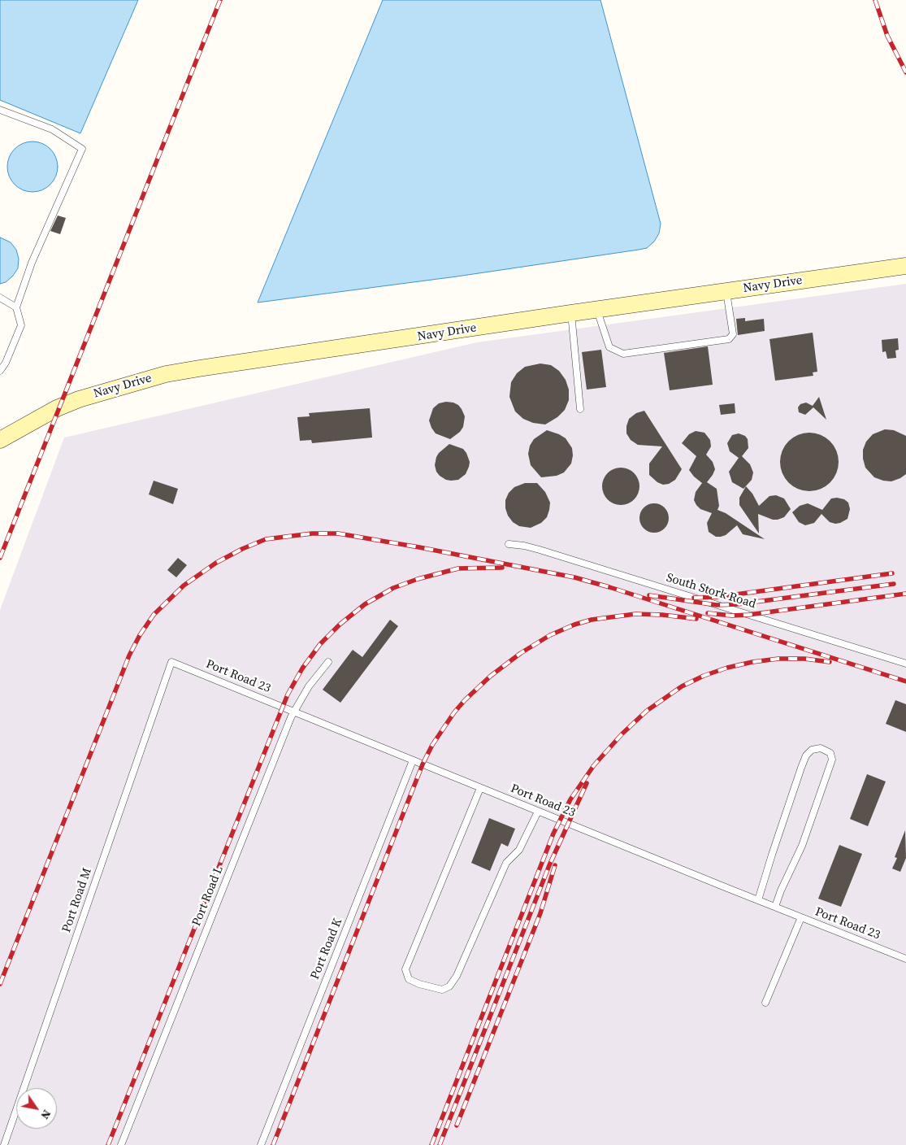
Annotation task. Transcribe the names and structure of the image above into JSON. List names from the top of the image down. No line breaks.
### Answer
{"streets":{"street":["Navy Drive"],"lane":["South Stork Road","Port Road 23","Port Road L","Port Road M","Port Road K"]},"crossings":[["Port Road 23","Port Road L"],["Port Road 23","Port Road M"],["Port Road 23","Port Road K"]],"north":"bottom right"}
